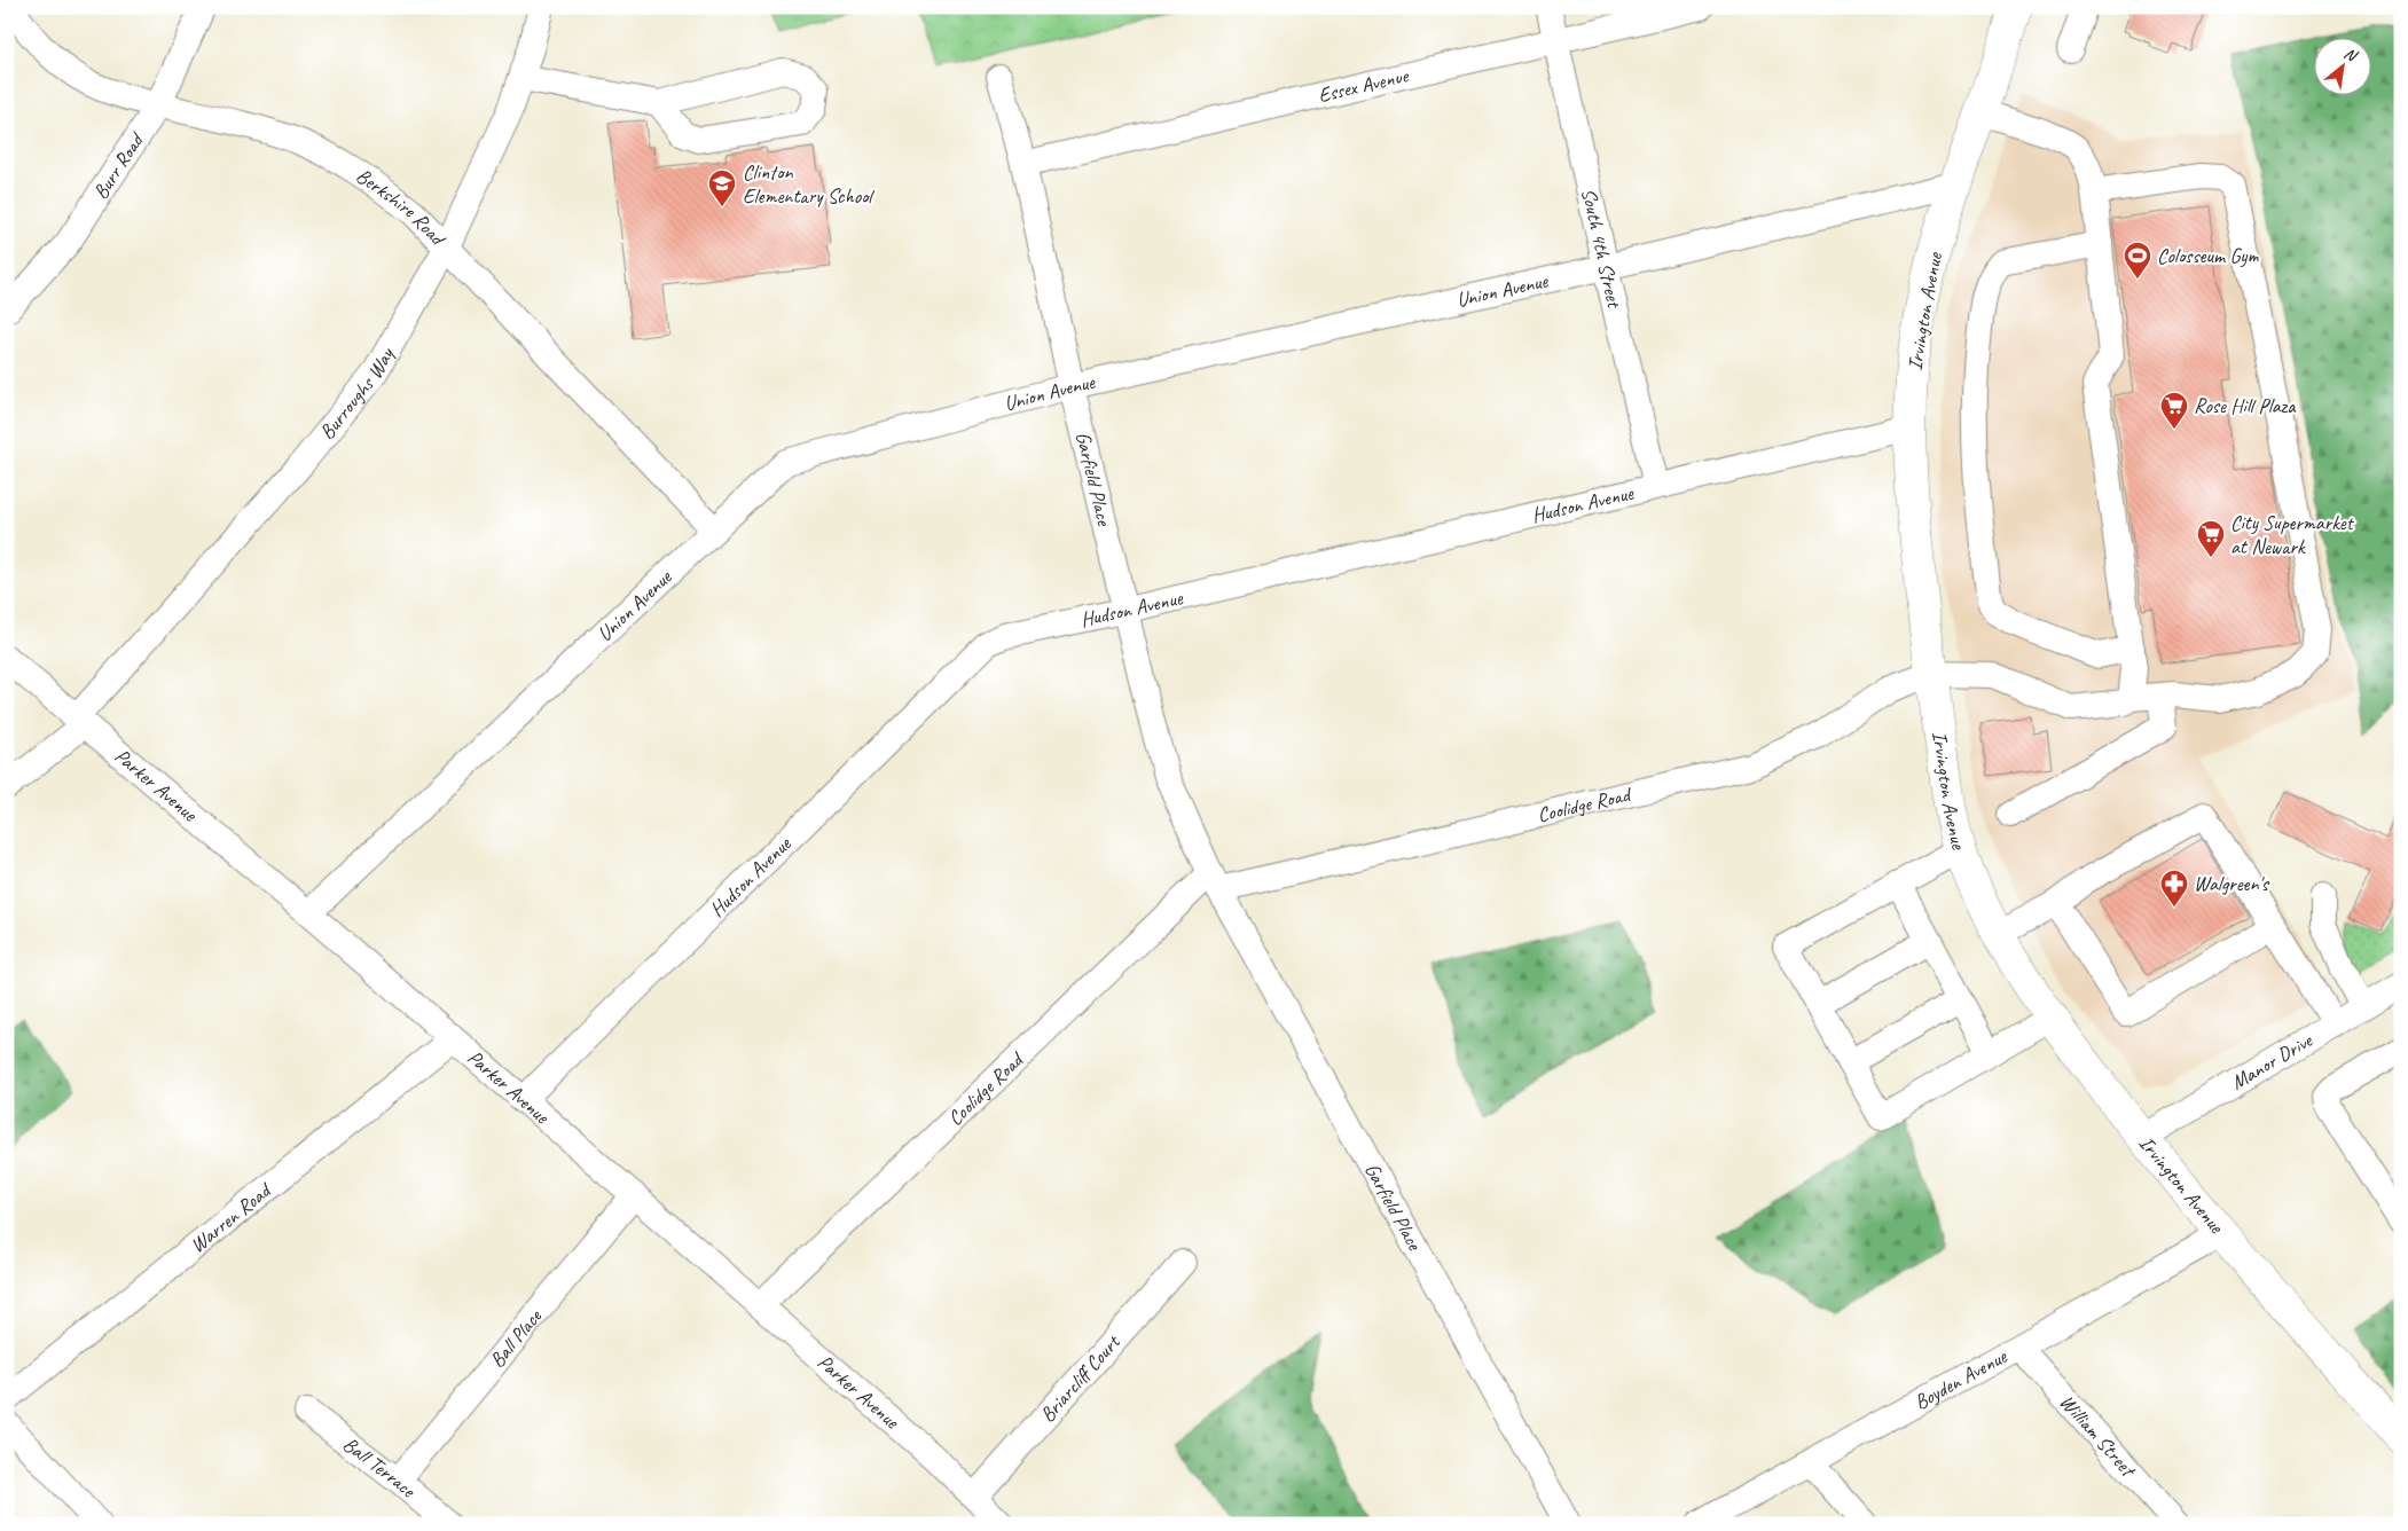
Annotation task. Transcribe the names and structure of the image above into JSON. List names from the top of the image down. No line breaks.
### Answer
{"streets":{"main road":["Irvington Avenue"],"street":["Essex Avenue","Burr Road","Berkshire Road","South 4th Street","Union Avenue","Burroughs Way","Garfield Place","Hudson Avenue","Parker Avenue","Coolidge Road","Manor Drive","Warren Road","Ball Place","Briarcliff Court","Boyden Avenue","William Street","Ball Terrace"]},"crossings":[["Essex Avenue","South 4th Street"],["Essex Avenue","Garfield Place"],["Burr Road","Berkshire Road"],["Berkshire Road","Union Avenue"],["Berkshire Road","Burroughs Way"],["South 4th Street","Union Avenue"],["South 4th Street","Hudson Avenue"],["Union Avenue","Irvington Avenue"],["Union Avenue","Garfield Place"],["Union Avenue","Parker Avenue"],["Irvington Avenue","Hudson Avenue"],["Irvington Avenue","Coolidge Road"],["Irvington Avenue","Manor Drive"],["Irvington Avenue","Boyden Avenue"],["Burroughs Way","Parker Avenue"],["Garfield Place","Hudson Avenue"],["Garfield Place","Coolidge Road"],["Hudson Avenue","Parker Avenue"],["Parker Avenue","Coolidge Road"],["Parker Avenue","Warren Road"],["Parker Avenue","Ball Place"],["Parker Avenue","Briarcliff Court"],["Ball Place","Ball Terrace"],["Boyden Avenue","William Street"]],"places":{"school or university":["Clinton Elementary School"],"sports":["Colosseum Gym"],"supermarket":["Rose Hill Plaza","City Supermarket at Newark"],"pharmacy":["Walgreen's"]},"north":"top right"}
